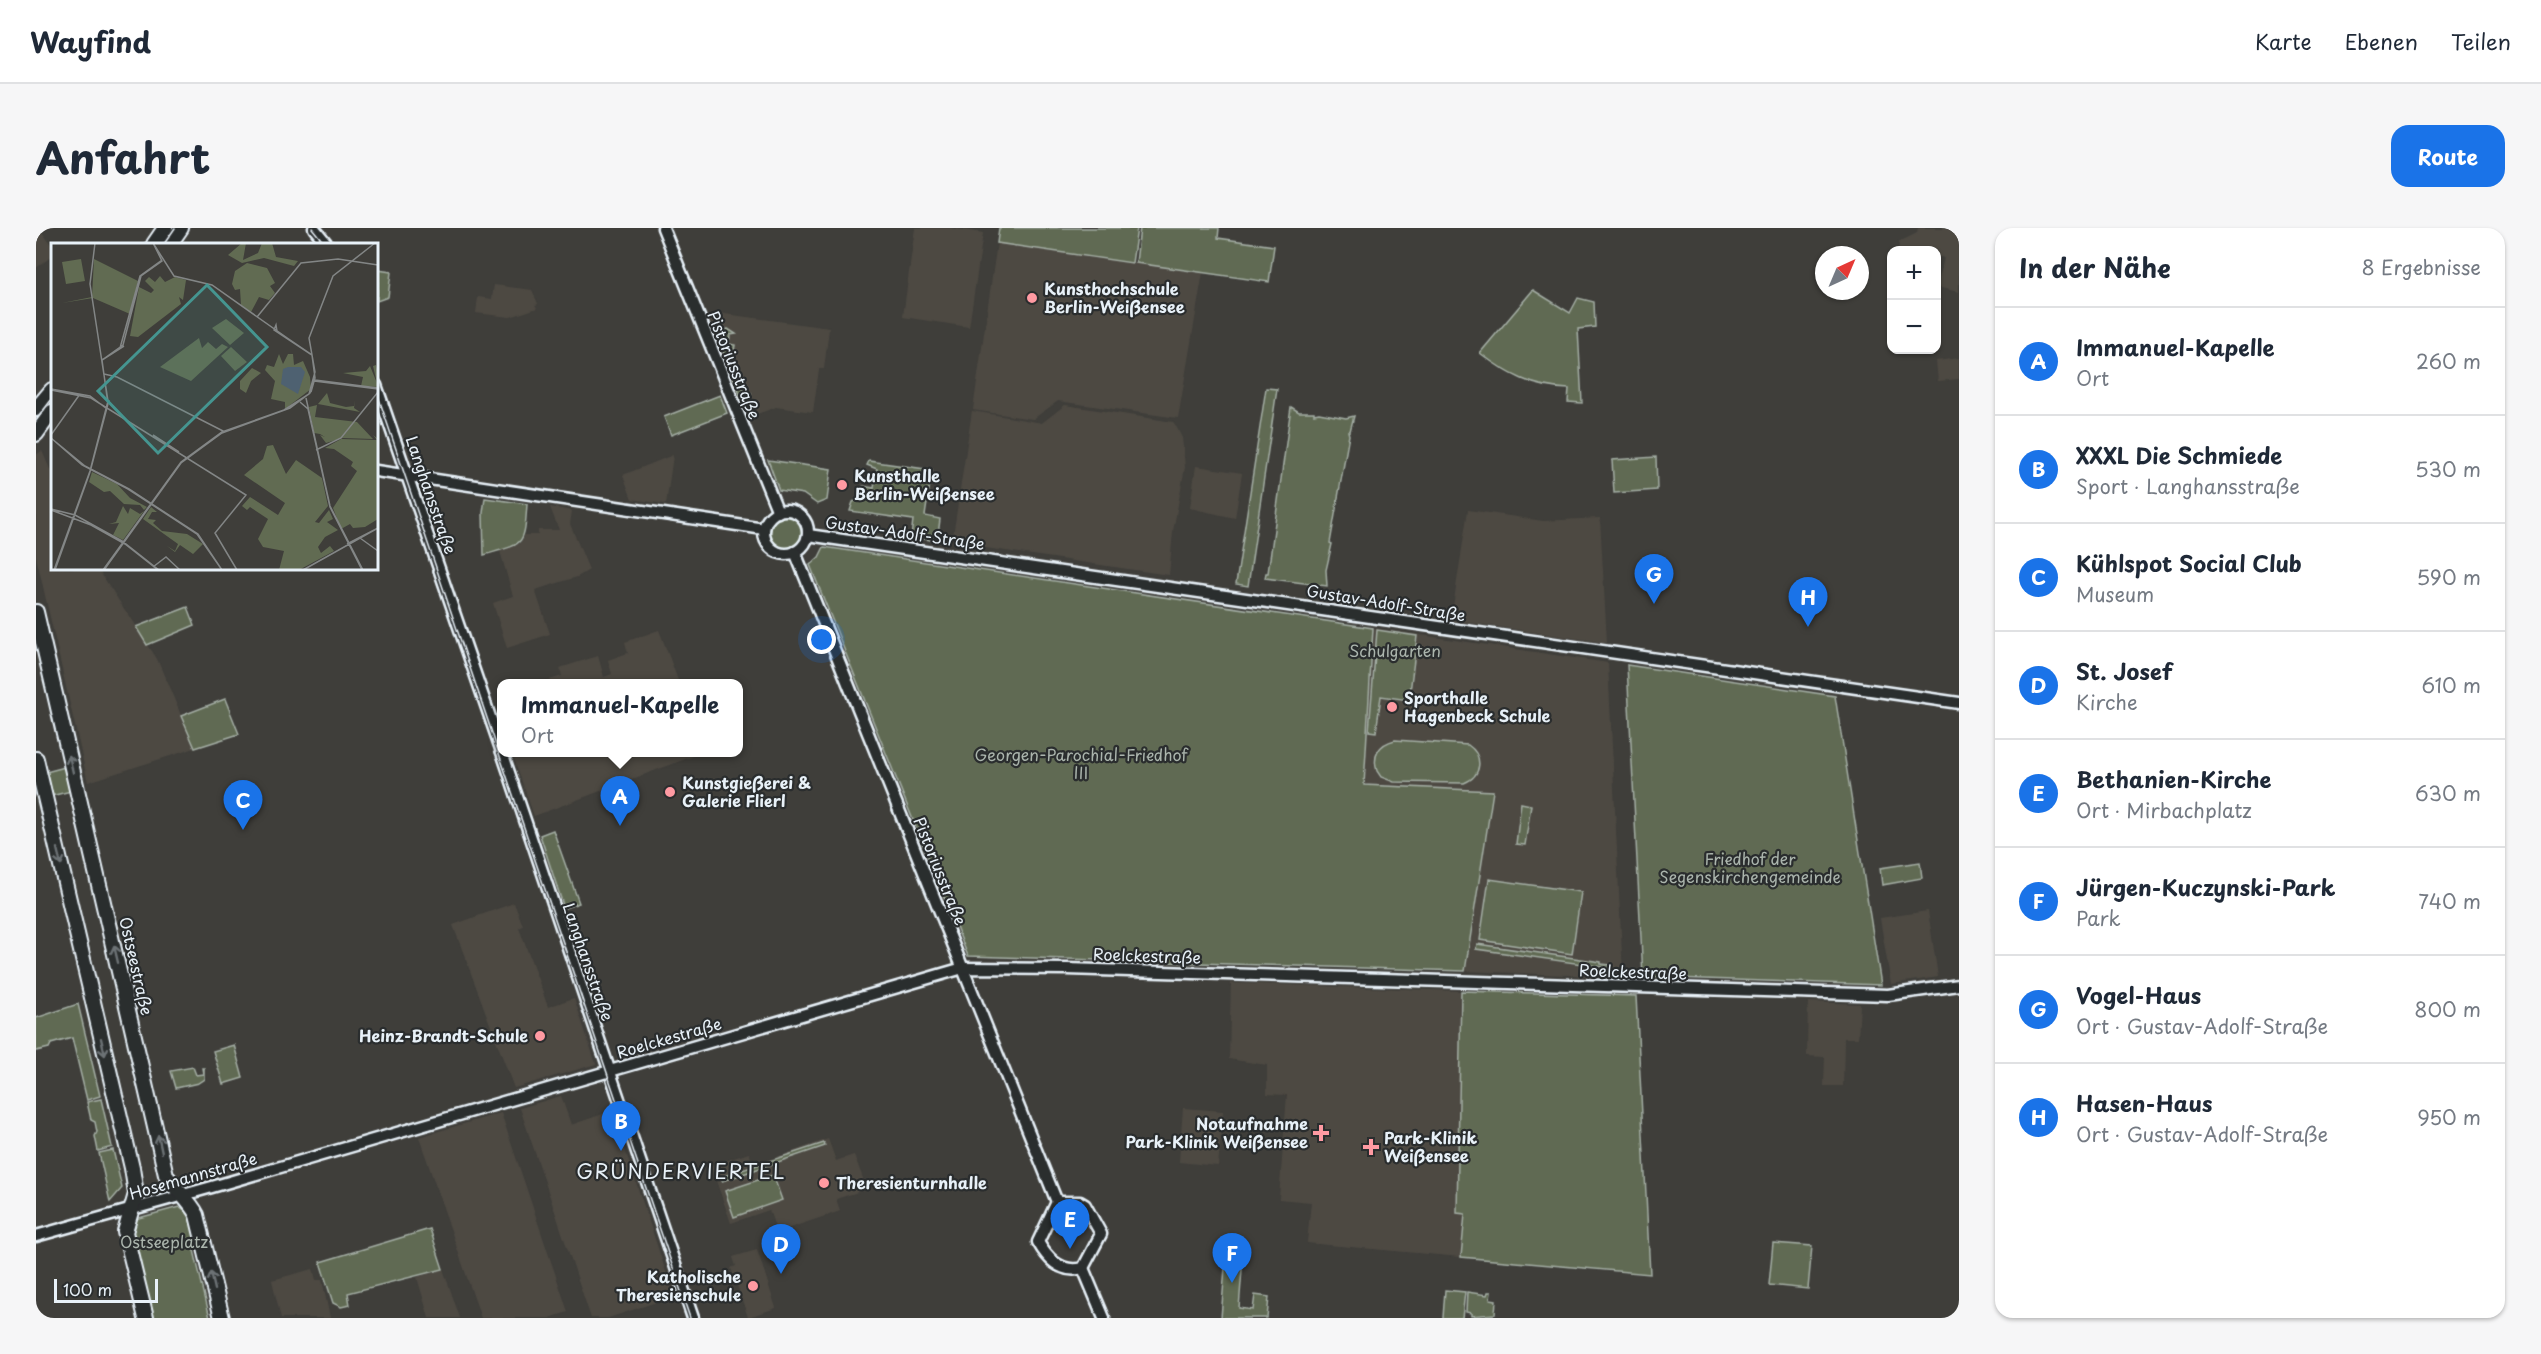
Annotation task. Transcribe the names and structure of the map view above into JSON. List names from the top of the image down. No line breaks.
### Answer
{"streets":{"main road":["Ostseestraße"],"street":["Pistoriusstraße","Langhansstraße","Gustav-Adolf-Straße","Roelckestraße","Hosemannstraße"]},"crossings":[["Pistoriusstraße","Gustav-Adolf-Straße"],["Pistoriusstraße","Roelckestraße"],["Langhansstraße","Roelckestraße"],["Roelckestraße","Hosemannstraße"],["Ostseestraße","Hosemannstraße"]],"districts":["GRÜNDERVIERTEL"],"parks":["Schulgarten","Georgen-Parochial-Friedhof III","Friedhof der Segenskirchengemeinde","Ostseeplatz"],"places":{"other":["Kunsthochschule Berlin-Weißensee","Kunsthalle Berlin-Weißensee","Sporthalle Hagenbeck Schule","Kunstgießerei & Galerie Flierl","Heinz-Brandt-Schule","Theresienturnhalle","Katholische Theresienschule"],"health":["Notaufnahme Park-Klinik Weißensee","Park-Klinik Weißensee"]},"scale_bar":"100 m","north":"top right","page":{"header":"Wayfind","nav":["Karte","Ebenen","Teilen"],"title":"Anfahrt","buttons":"Route","heading":["In der Nähe","8 Ergebnisse"],"map_buttons":["+","−"],"list":[{"mark":"A","name":"Immanuel-Kapelle","note":"Ort","value":"260 m"},{"mark":"B","name":"XXXL Die Schmiede","note":"Sport · Langhansstraße","value":"530 m"},{"mark":"C","name":"Kühlspot Social Club","note":"Museum","value":"590 m"},{"mark":"D","name":"St. Josef","note":"Kirche","value":"610 m"},{"mark":"E","name":"Bethanien-Kirche","note":"Ort · Mirbachplatz","value":"630 m"},{"mark":"F","name":"Jürgen-Kuczynski-Park","note":"Park","value":"740 m"},{"mark":"G","name":"Vogel-Haus","note":"Ort · Gustav-Adolf-Straße","value":"800 m"},{"mark":"H","name":"Hasen-Haus","note":"Ort · Gustav-Adolf-Straße","value":"950 m"}],"pins":["G","H","A","C","B","E","D","F"],"popup":["Immanuel-Kapelle","Ort"],"scale":"100 m"}}
